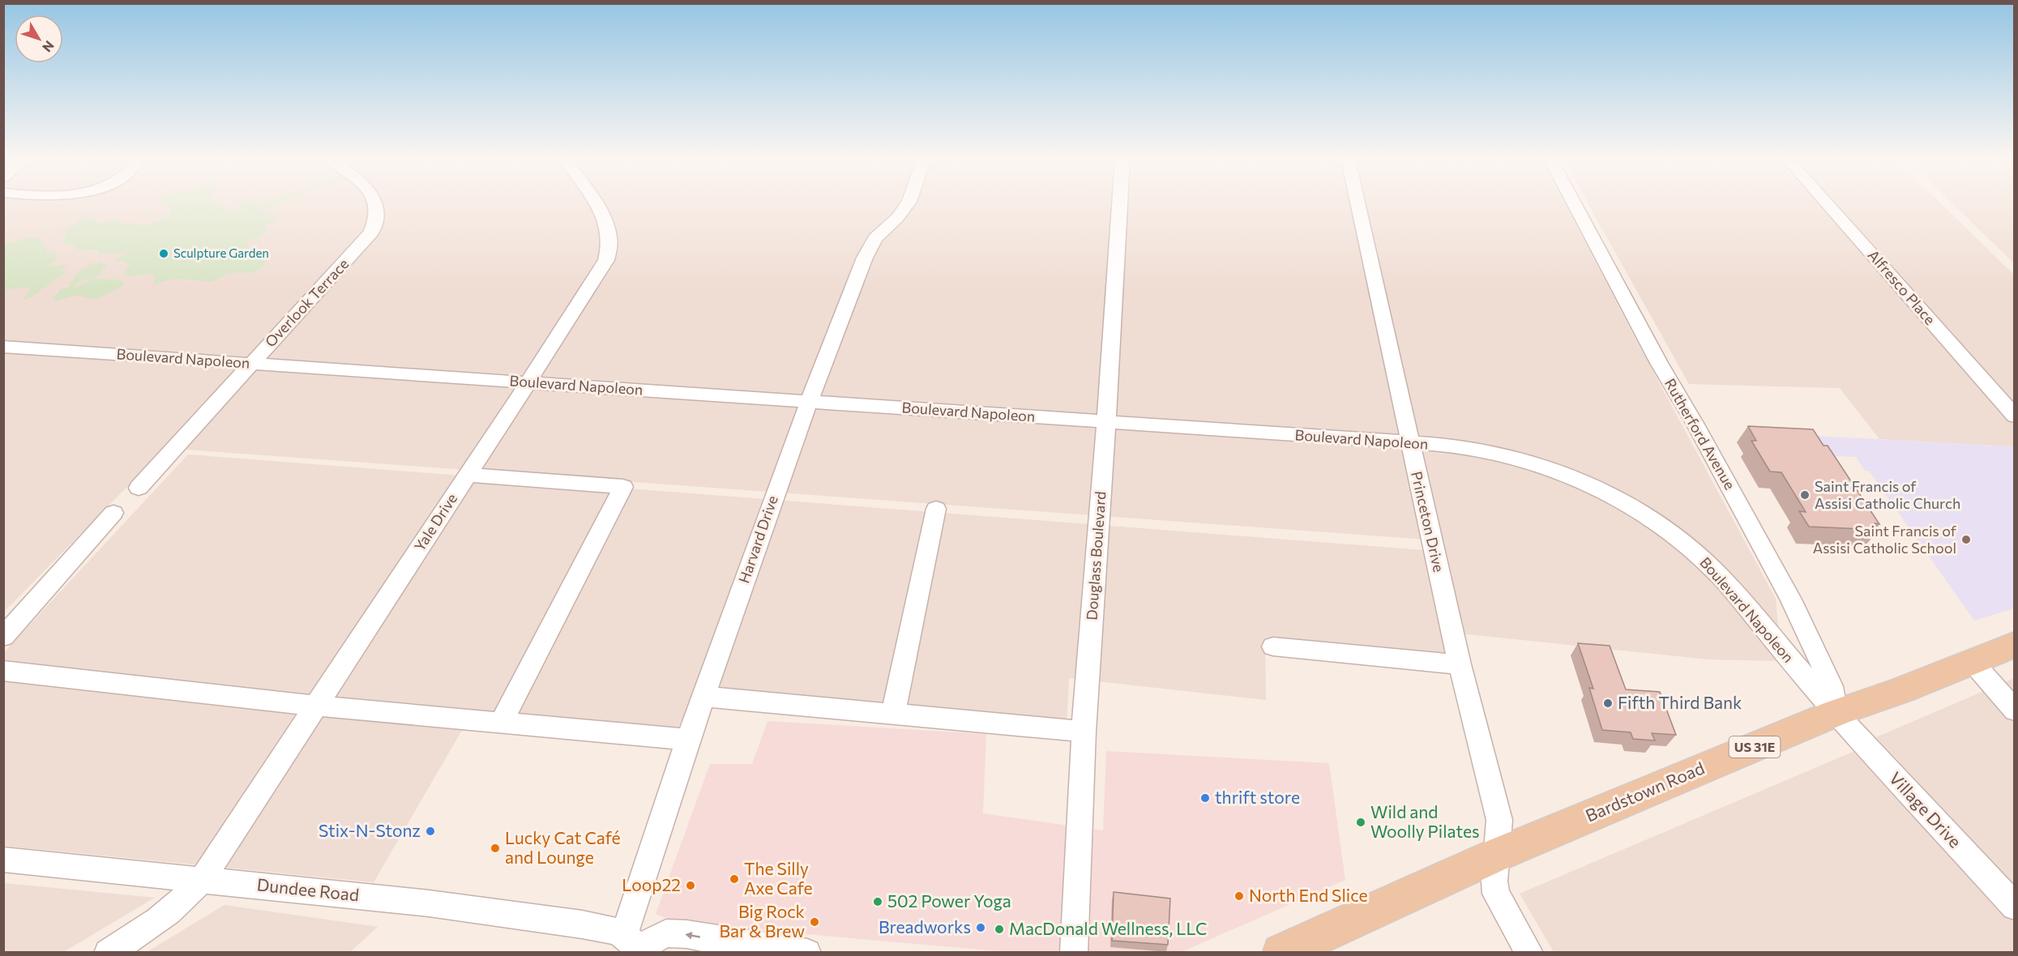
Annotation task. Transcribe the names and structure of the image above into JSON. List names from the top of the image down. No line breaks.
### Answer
{"streets":{"main road":["US 31E","Bardstown Road"],"street":["Alfresco Place","Overlook Terrace","Boulevard Napoleon","Rutherford Avenue","Princeton Drive","Yale Drive","Harvard Drive","Douglass Boulevard","Village Drive","Dundee Road"]},"crossings":[["Overlook Terrace","Boulevard Napoleon"],["Boulevard Napoleon","Rutherford Avenue"],["Boulevard Napoleon","Princeton Drive"],["Boulevard Napoleon","Yale Drive"],["Boulevard Napoleon","Harvard Drive"],["Boulevard Napoleon","Douglass Boulevard"],["Boulevard Napoleon","Bardstown Road"],["Boulevard Napoleon","Village Drive"],["Rutherford Avenue","Bardstown Road"],["Rutherford Avenue","Village Drive"],["Princeton Drive","Bardstown Road"],["Yale Drive","Dundee Road"],["Harvard Drive","Dundee Road"],["Bardstown Road","Village Drive"]],"places":["Sculpture Garden","Saint Francis of Assisi Catholic Church","Saint Francis of Assisi Catholic School","Fifth Third Bank","thrift store","Wild and Woolly Pilates","Stix-N-Stonz","Lucky Cat Café and Lounge","The Silly Axe Cafe","Loop22","North End Slice","502 Power Yoga","Big Rock Bar & Brew","Breadworks","MacDonald Wellness, LLC"],"north":"bottom right"}
